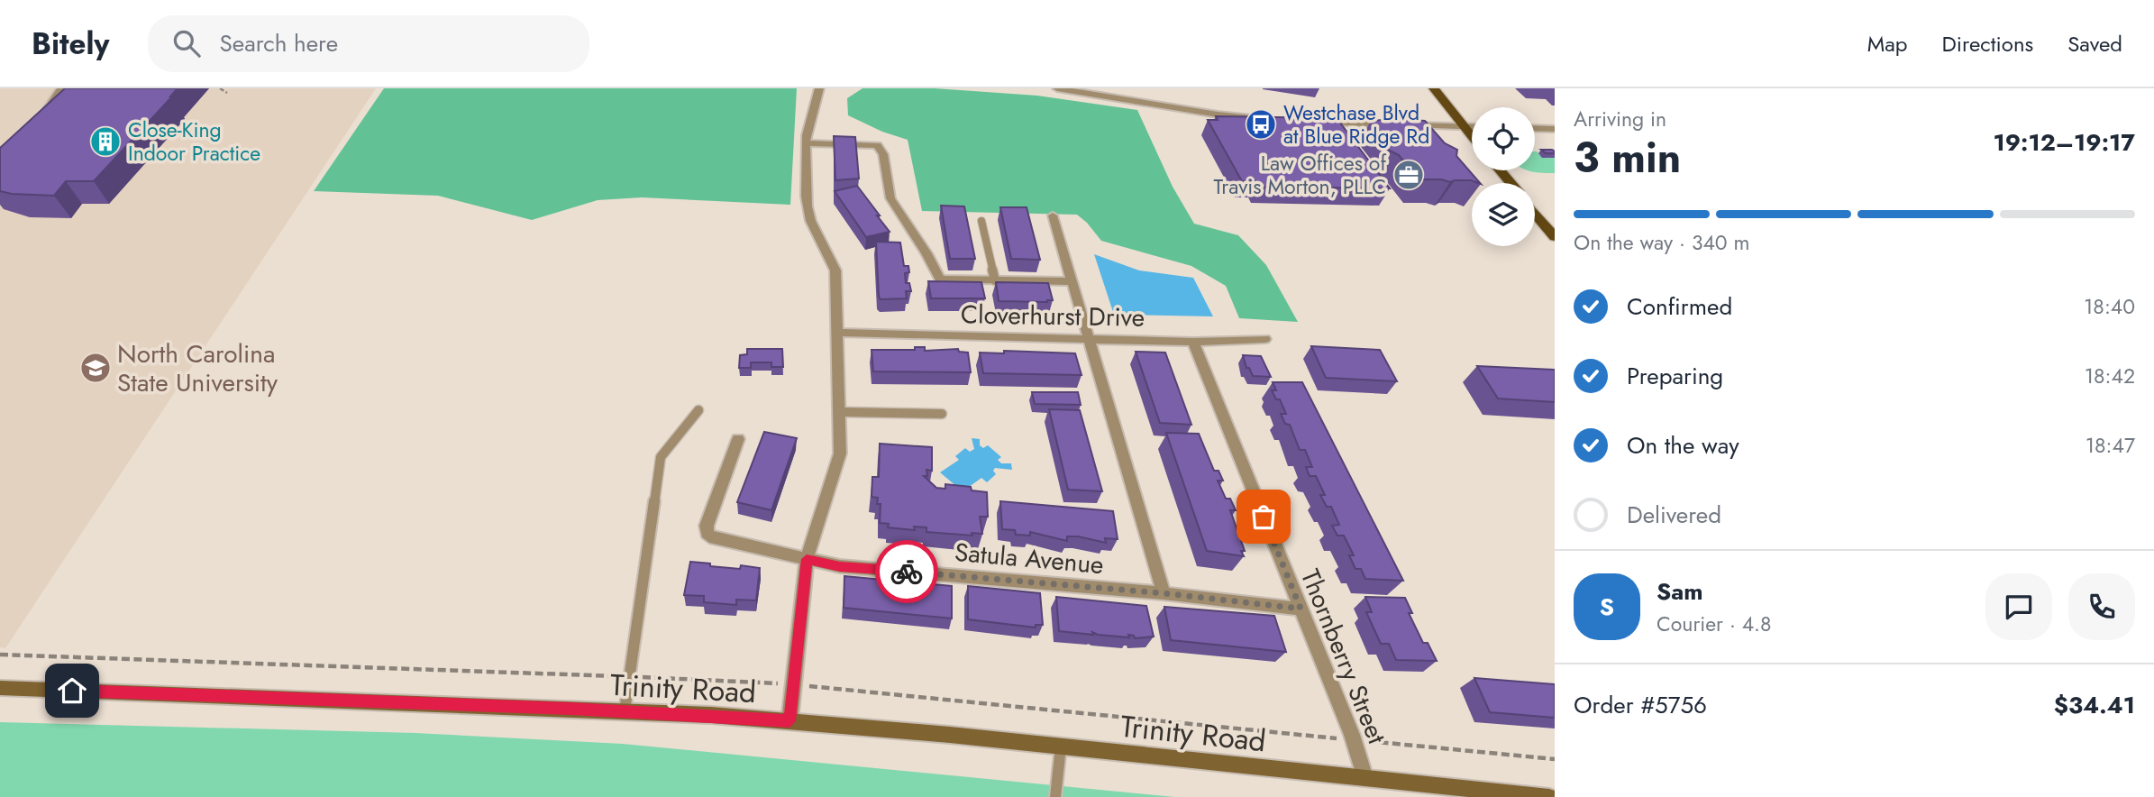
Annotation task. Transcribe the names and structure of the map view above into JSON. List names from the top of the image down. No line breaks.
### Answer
{"streets":{"main road":["Trinity Road"],"street":["Cloverhurst Drive","Satula Avenue","Thornberry Street"]},"crossings":[["Cloverhurst Drive","Thornberry Street"],["Satula Avenue","Thornberry Street"],["Thornberry Street","Trinity Road"]],"places":{"bus stop":["Westchase Blvd at Blue Ridge Rd"],"building":["Close-King Indoor Practice"],"office":["Law Offices of Travis Morton, PLLC"],"school or university":["North Carolina State University"]},"page":{"header":"Bitely","search":"Search here","nav":["Map","Directions","Saved"],"heading":["3 min","Arriving in","19:12–19:17"],"panel":["Sam","Courier · 4.8","Order #5756","$34.41"],"bar":"On the way · 340 m","list":[["Confirmed","18:40"],["Preparing","18:42"],["On the way","18:47"],"Delivered"],"round":"S"}}
